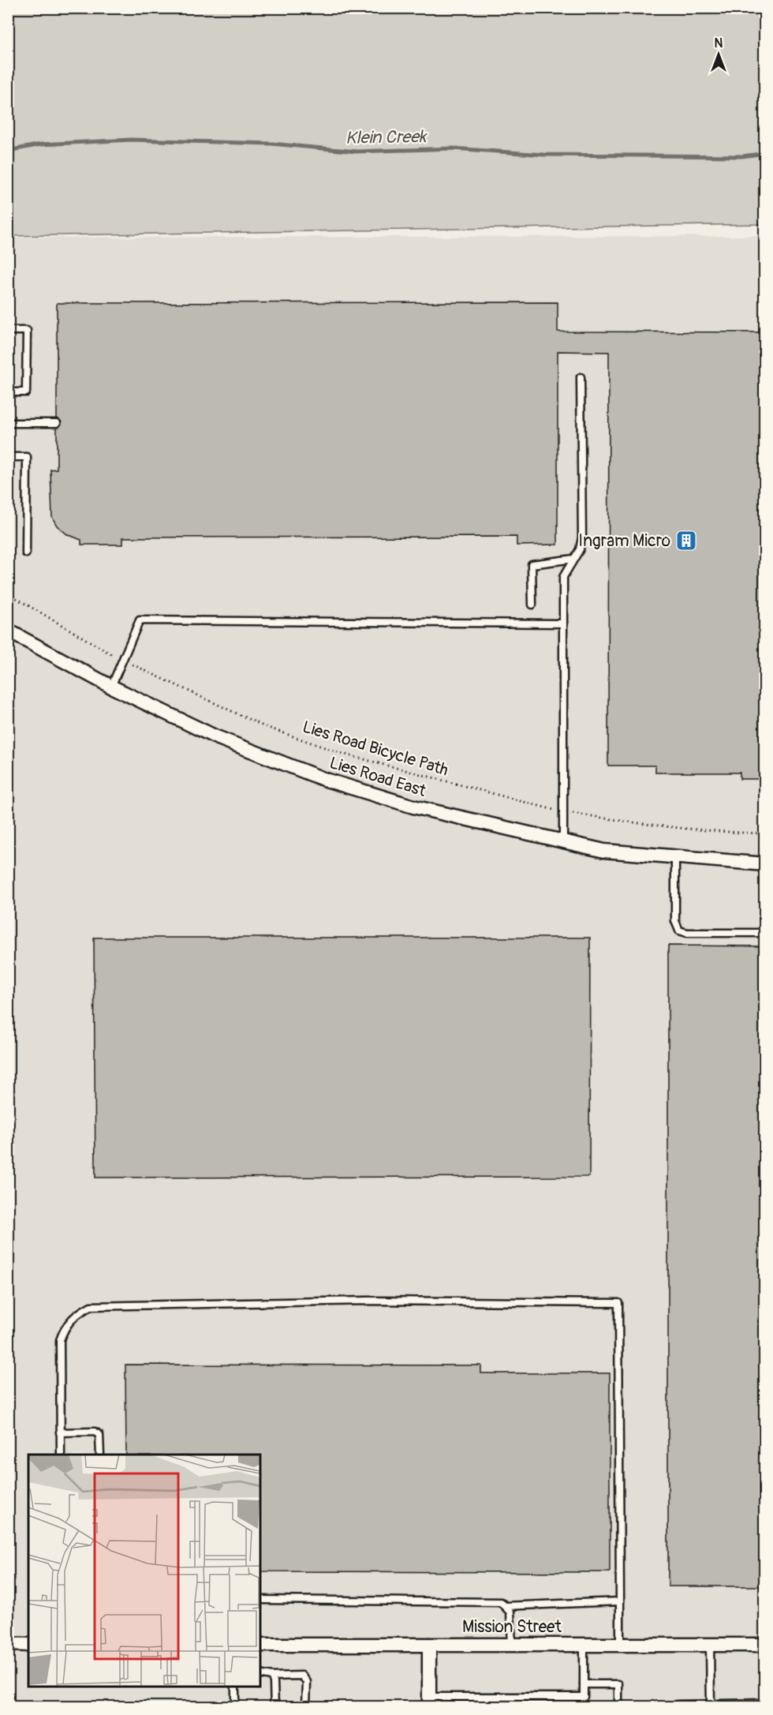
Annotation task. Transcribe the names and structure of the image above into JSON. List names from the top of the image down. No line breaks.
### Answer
{"streets":{"street":["Lies Road East","Mission Street"],"path":["Lies Road Bicycle Path"]},"water":["Klein Creek"],"places":{"building":["Ingram Micro"]},"north":"top"}
